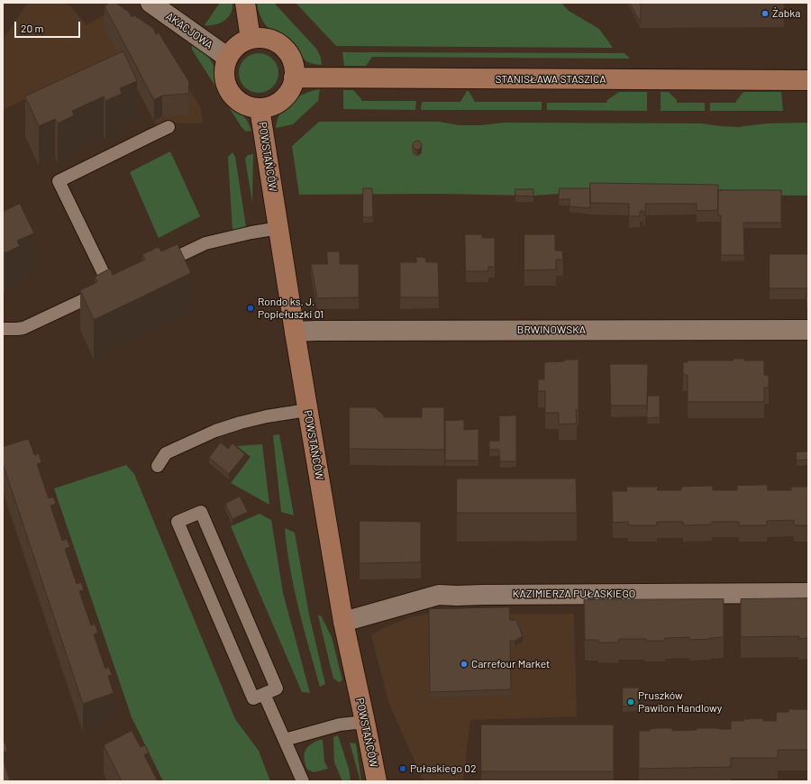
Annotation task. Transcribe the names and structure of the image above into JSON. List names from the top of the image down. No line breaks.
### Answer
{"streets":{"street":["AKACJOWA","STANISŁAWA STASZICA","POWSTAŃCÓW","BRWINOWSKA","KAZIMIERZA PUŁASKIEGO"]},"crossings":[["AKACJOWA","STANISŁAWA STASZICA"],["AKACJOWA","POWSTAŃCÓW"],["STANISŁAWA STASZICA","POWSTAŃCÓW"],["POWSTAŃCÓW","BRWINOWSKA"],["POWSTAŃCÓW","KAZIMIERZA PUŁASKIEGO"]],"places":["Żabka","Rondo ks. J. Popiełuszki 01","Carrefour Market","Pruszków Pawilon Handlowy","Pułaskiego 02"],"scale_bar":"20 m"}
